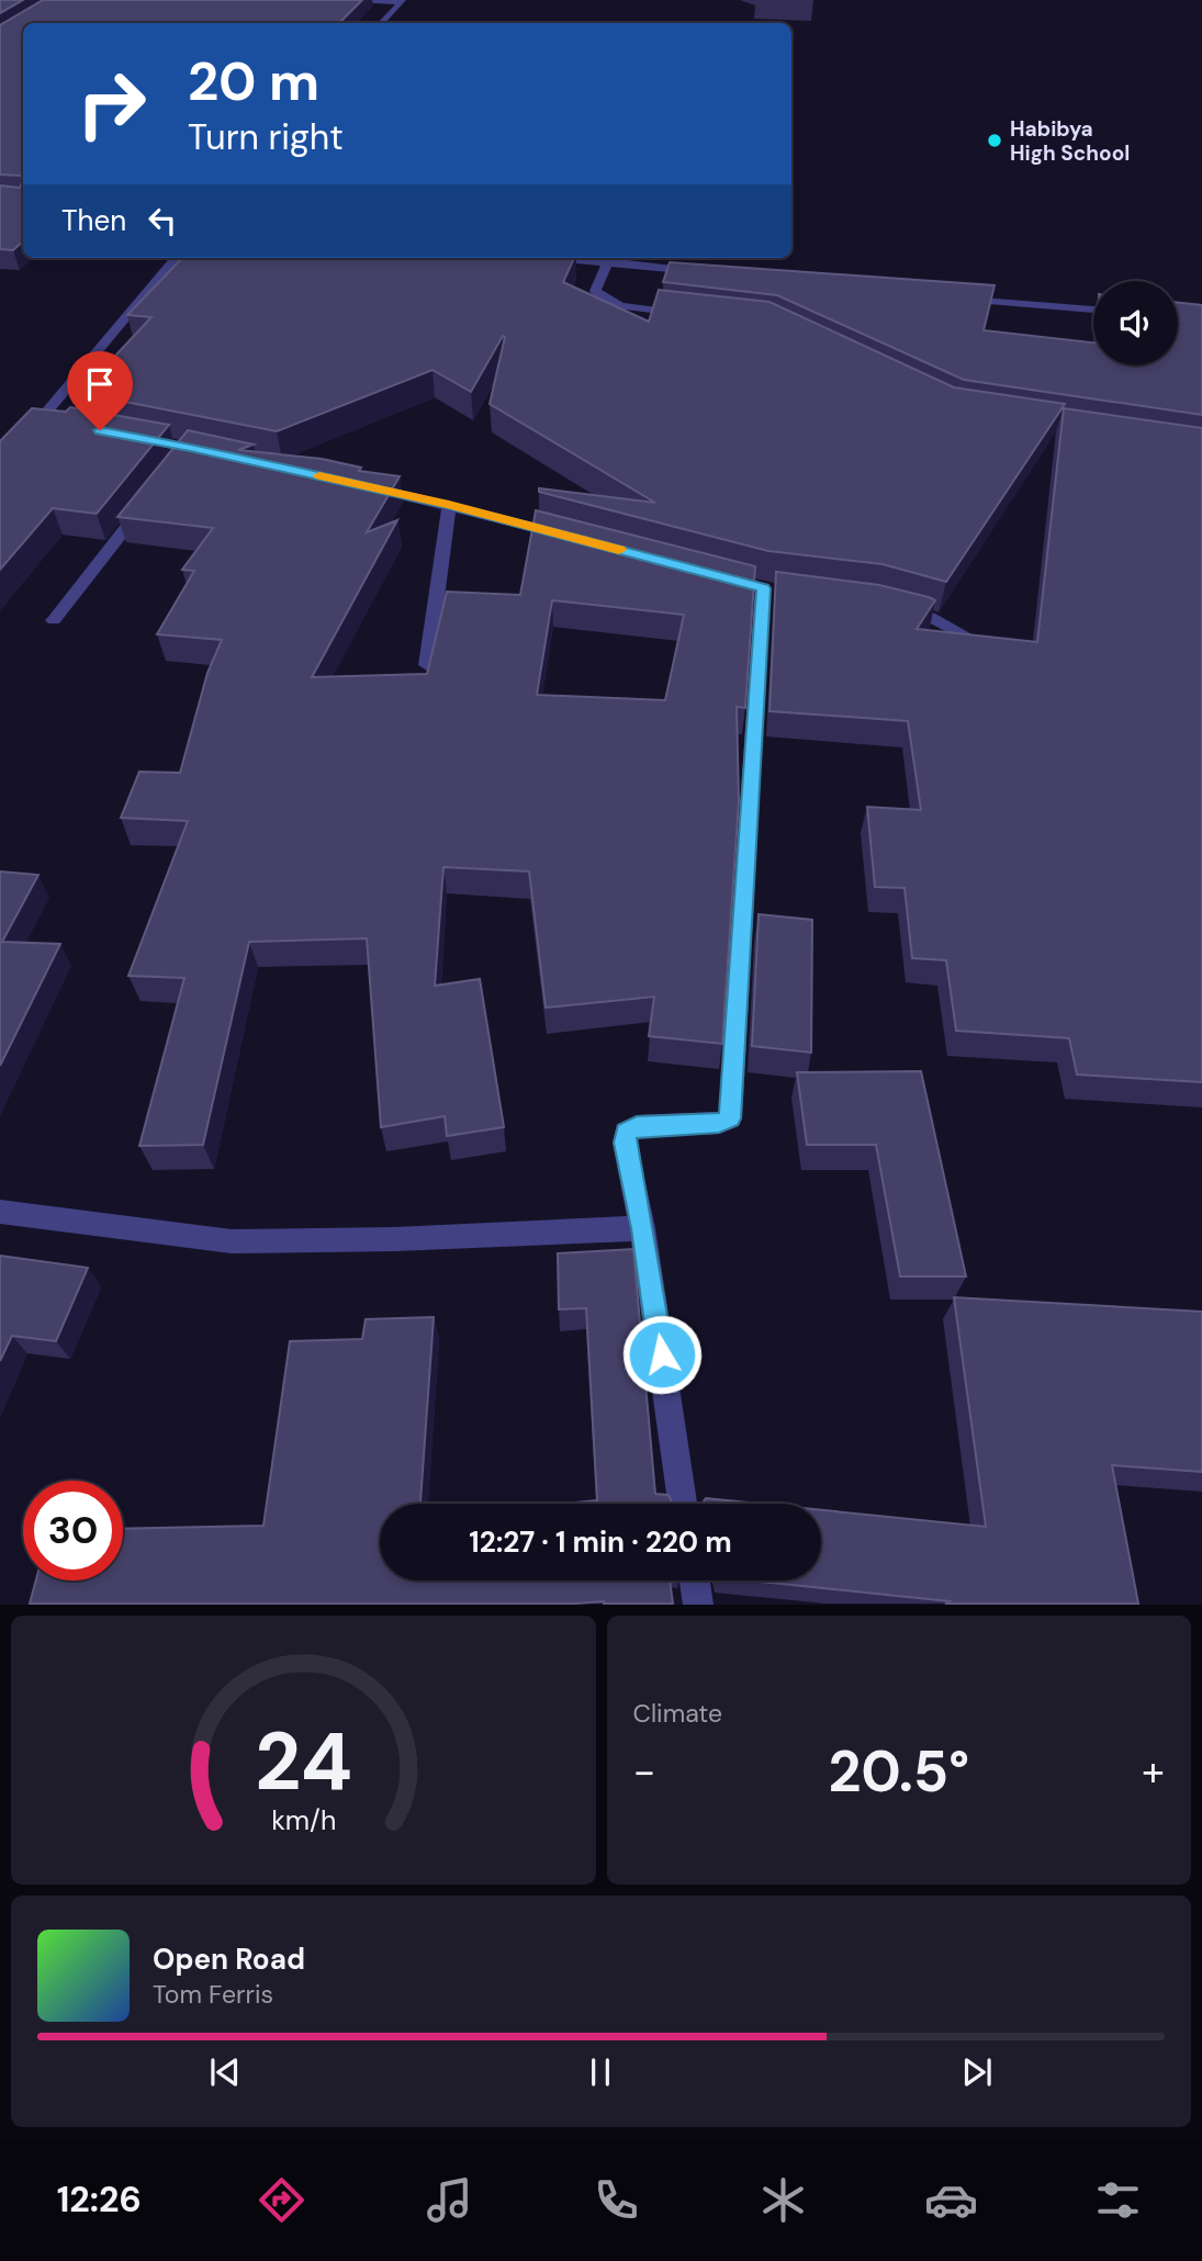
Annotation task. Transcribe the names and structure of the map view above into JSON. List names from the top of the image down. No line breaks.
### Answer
{"places":["Habibya High School"],"page":{"turn":["20 m","Turn right"],"then":"Then","limit":"30","trip":"12:27 · 1 min · 220 m","tile":"Climate","heat":["−","20.5°","+"],"song":["Open Road","Tom Ferris"],"tabs":"12:26","gauge":["24","km/h"]}}
